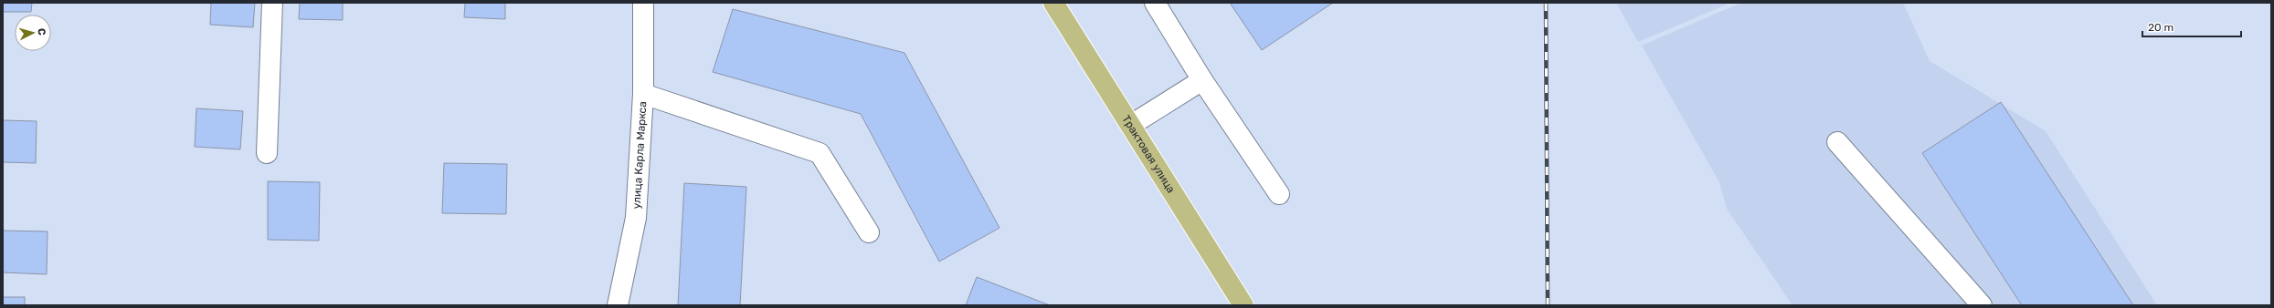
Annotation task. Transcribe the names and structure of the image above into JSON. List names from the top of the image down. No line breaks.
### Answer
{"streets":{"main road":["Трактовая улица"],"street":["улица Карла Маркса"]},"scale_bar":"20 m","north":"right"}
